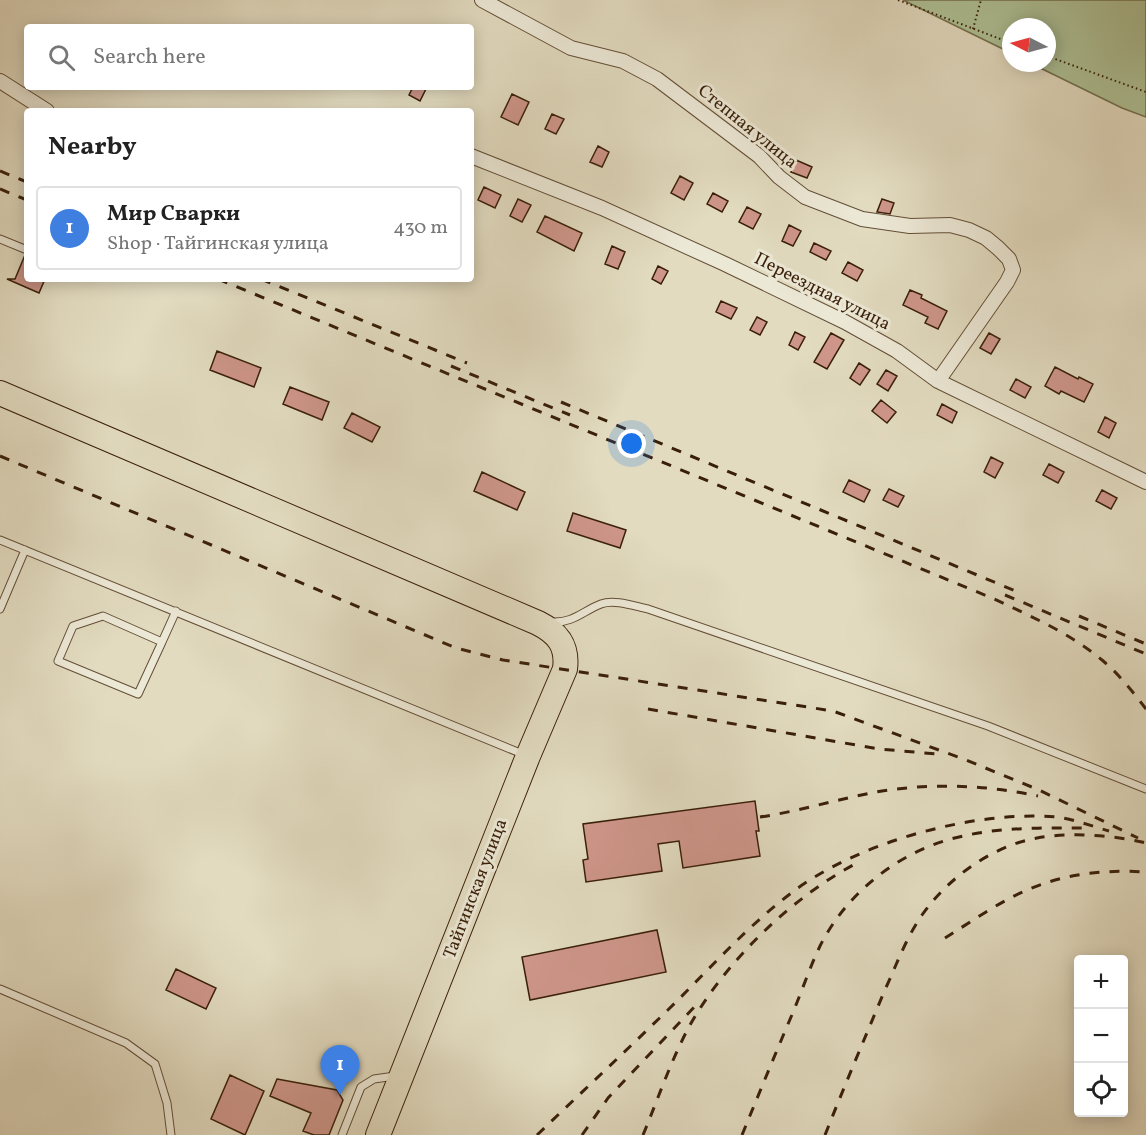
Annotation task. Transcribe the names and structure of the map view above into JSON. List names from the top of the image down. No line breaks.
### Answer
{"streets":{"highway":["Тайгинская улица"],"street":["Степная улица","Переездная улица"]},"crossings":[["Степная улица","Переездная улица"]],"north":"left","page":{"search":"Search here","heading":"Nearby","list":[{"mark":"1","name":"Мир Сварки","note":"Shop · Тайгинская улица","value":"430 m"}],"map_buttons":["+","−"],"pins":"1"}}
